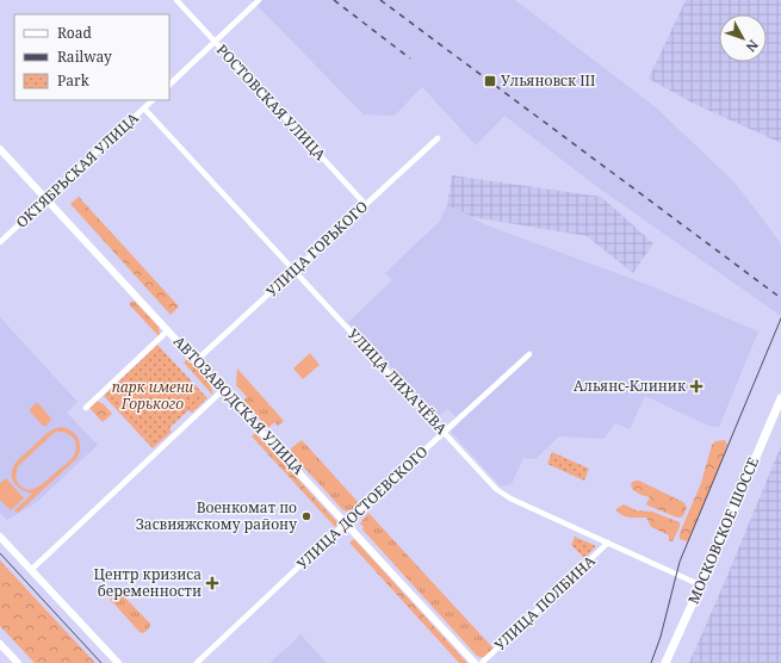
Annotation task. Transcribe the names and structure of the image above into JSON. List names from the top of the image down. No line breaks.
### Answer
{"streets":{"main road":["МОСКОВСКОЕ ШОССЕ"],"street":["РОСТОВСКАЯ УЛИЦА","ОКТЯБРЬСКАЯ УЛИЦА","УЛИЦА ГОРЬКОГО","УЛИЦА ЛИХАЧЁВА","АВТОЗАВОДСКАЯ УЛИЦА","УЛИЦА ДОСТОЕВСКОГО","УЛИЦА ПОЛБИНА"]},"crossings":[["РОСТОВСКАЯ УЛИЦА","УЛИЦА ГОРЬКОГО"],["ОКТЯБРЬСКАЯ УЛИЦА","УЛИЦА ЛИХАЧЁВА"],["ОКТЯБРЬСКАЯ УЛИЦА","АВТОЗАВОДСКАЯ УЛИЦА"],["УЛИЦА ГОРЬКОГО","УЛИЦА ЛИХАЧЁВА"],["УЛИЦА ГОРЬКОГО","АВТОЗАВОДСКАЯ УЛИЦА"],["УЛИЦА ЛИХАЧЁВА","УЛИЦА ДОСТОЕВСКОГО"],["УЛИЦА ЛИХАЧЁВА","МОСКОВСКОЕ ШОССЕ"],["УЛИЦА ЛИХАЧЁВА","УЛИЦА ПОЛБИНА"],["АВТОЗАВОДСКАЯ УЛИЦА","УЛИЦА ДОСТОЕВСКОГО"]],"parks":["парк имени Горького"],"places":{"transit":["Ульяновск III"],"health":["Альянс-Клиник","Центр кризиса беременности"],"other":["Военкомат по Засвияжскому району"]},"legend":["Road","Railway","Park"],"north":"bottom right"}
